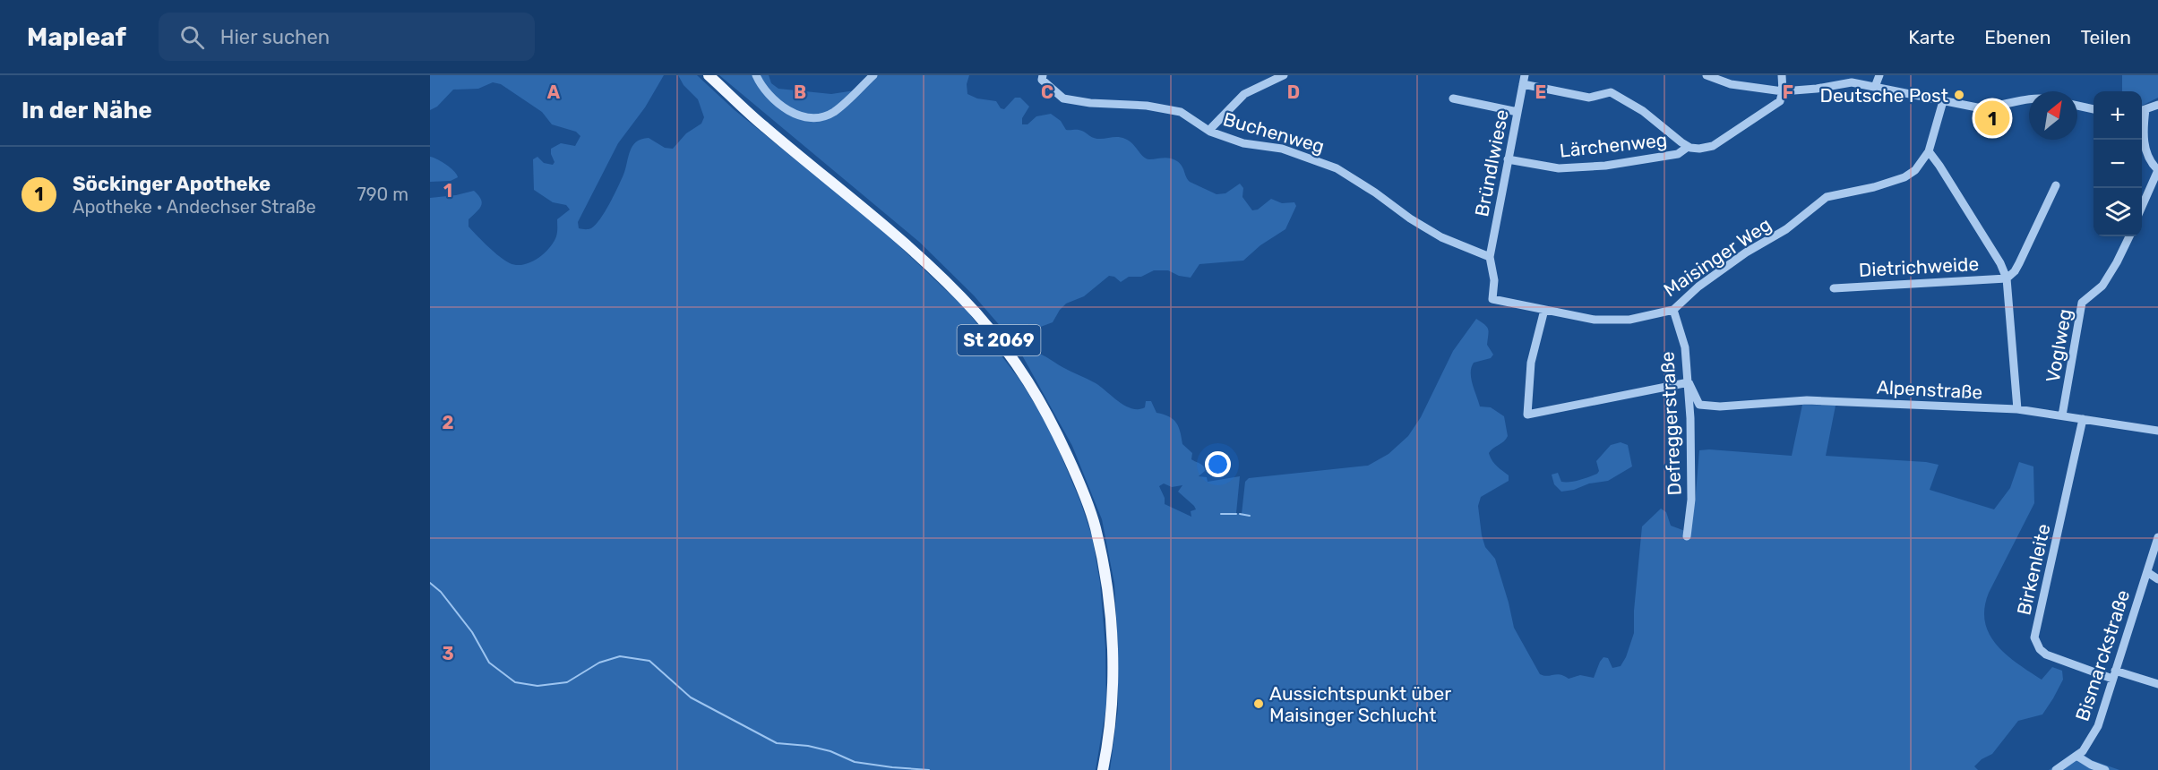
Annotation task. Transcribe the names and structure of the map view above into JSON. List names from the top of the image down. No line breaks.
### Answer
{"streets":{"main road":["St 2069"],"street":["Buchenweg","Lärchenweg","Bründlwiese","Maisinger Weg","Dietrichweide","Voglweg","Alpenstraße","Defreggerstraße","Birkenleite","Bismarckstraße"]},"crossings":[["Buchenweg","Bründlwiese"],["Buchenweg","Maisinger Weg"],["Lärchenweg","Bründlwiese"],["Bründlwiese","Maisinger Weg"],["Maisinger Weg","Defreggerstraße"],["Voglweg","Alpenstraße"],["Alpenstraße","Defreggerstraße"],["Alpenstraße","Birkenleite"],["Birkenleite","Bismarckstraße"]],"places":["Deutsche Post","Aussichtspunkt über Maisinger Schlucht"],"north":"top right","page":{"header":"Mapleaf","search":"Hier suchen","nav":["Karte","Ebenen","Teilen"],"heading":"In der Nähe","map_buttons":["+","−"],"pins":"1","list":[{"mark":"1","name":"Söckinger Apotheke","note":"Apotheke · Andechser Straße","value":"790 m"}]},"grid":{"columns":["A","B","C","D","E","F"],"rows":["1","2","3"]}}
